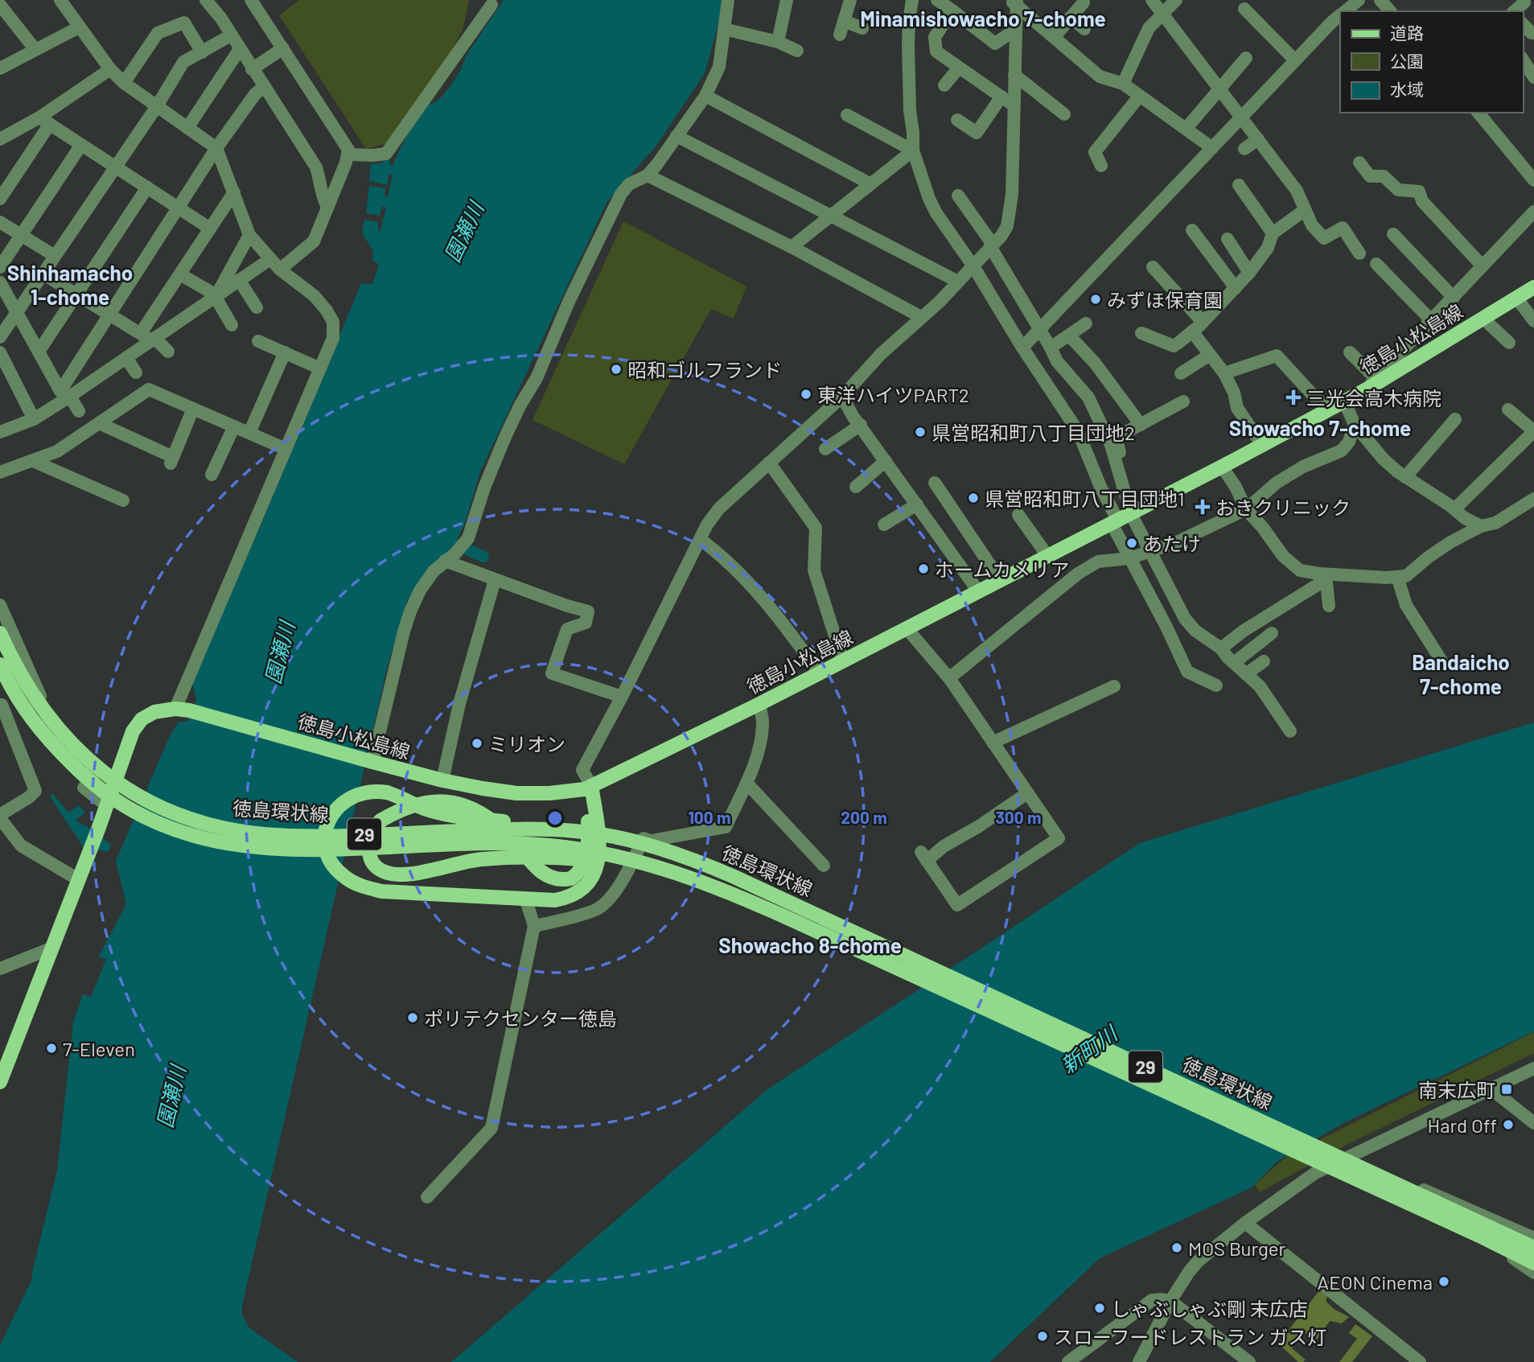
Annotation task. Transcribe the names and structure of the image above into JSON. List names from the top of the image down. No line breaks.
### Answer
{"streets":{"main road":["徳島小松島線","徳島環状線","29"]},"districts":["Minamishowacho 7-chome","Shinhamacho 1-chome","Showacho 7-chome","Bandaicho 7-chome","Showacho 8-chome"],"water":["園瀬川","新町川"],"places":{"other":["みずほ保育園","昭和ゴルフランド","東洋ハイツPART2","県営昭和町八丁目団地2","県営昭和町八丁目団地1","あたけ","ホームカメリア","ミリオン","ポリテクセンター徳島","7-Eleven","Hard Off","MOS Burger","AEON Cinema","しゃぶしゃぶ剛 末広店","スローフードレストラン ガス灯"],"health":["三光会高木病院","おきクリニック"],"transit":["南末広町"]},"legend":["道路","公園","水域"],"rings":["100 m","200 m","300 m"]}
